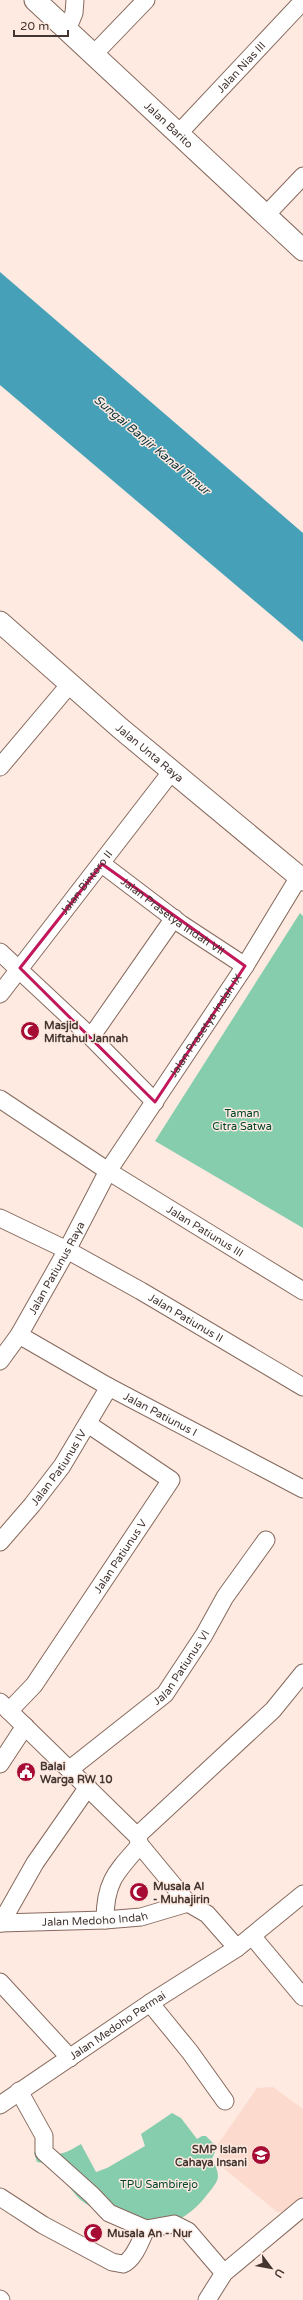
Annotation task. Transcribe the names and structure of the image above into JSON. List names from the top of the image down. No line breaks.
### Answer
{"streets":{"street":["Jalan Nias III","Jalan Barito","Jalan Unta Raya","Jalan Bintoro II","Jalan Prasetya Indah VII","Jalan Prasetya Indah IX","Jalan Patiunus III","Jalan Patiunus Raya","Jalan Patiunus II","Jalan Patiunus I","Jalan Patiunus IV","Jalan Patiunus V","Jalan Patiunus VI","Jalan Medoho Indah","Jalan Medoho Permai"]},"crossings":[["Jalan Nias III","Jalan Barito"],["Jalan Unta Raya","Jalan Bintoro II"],["Jalan Unta Raya","Jalan Prasetya Indah IX"],["Jalan Bintoro II","Jalan Prasetya Indah VII"],["Jalan Prasetya Indah VII","Jalan Prasetya Indah IX"],["Jalan Prasetya Indah IX","Jalan Patiunus III"],["Jalan Prasetya Indah IX","Jalan Patiunus Raya"],["Jalan Patiunus III","Jalan Patiunus Raya"],["Jalan Patiunus Raya","Jalan Patiunus II"],["Jalan Patiunus Raya","Jalan Patiunus I"],["Jalan Patiunus I","Jalan Patiunus IV"],["Jalan Patiunus IV","Jalan Patiunus V"]],"water":["Sungai Banjir Kanal Timur"],"parks":["Taman Citra Satwa","TPU Sambirejo"],"places":{"mosque":["Masjid Miftahul Jannah","Musala Al - Muhajirin","Musala An - Nur"],"public building":["Balai Warga RW 10"],"school or university":["SMP Islam Cahaya Insani"]},"scale_bar":"20 m","north":"bottom right"}
